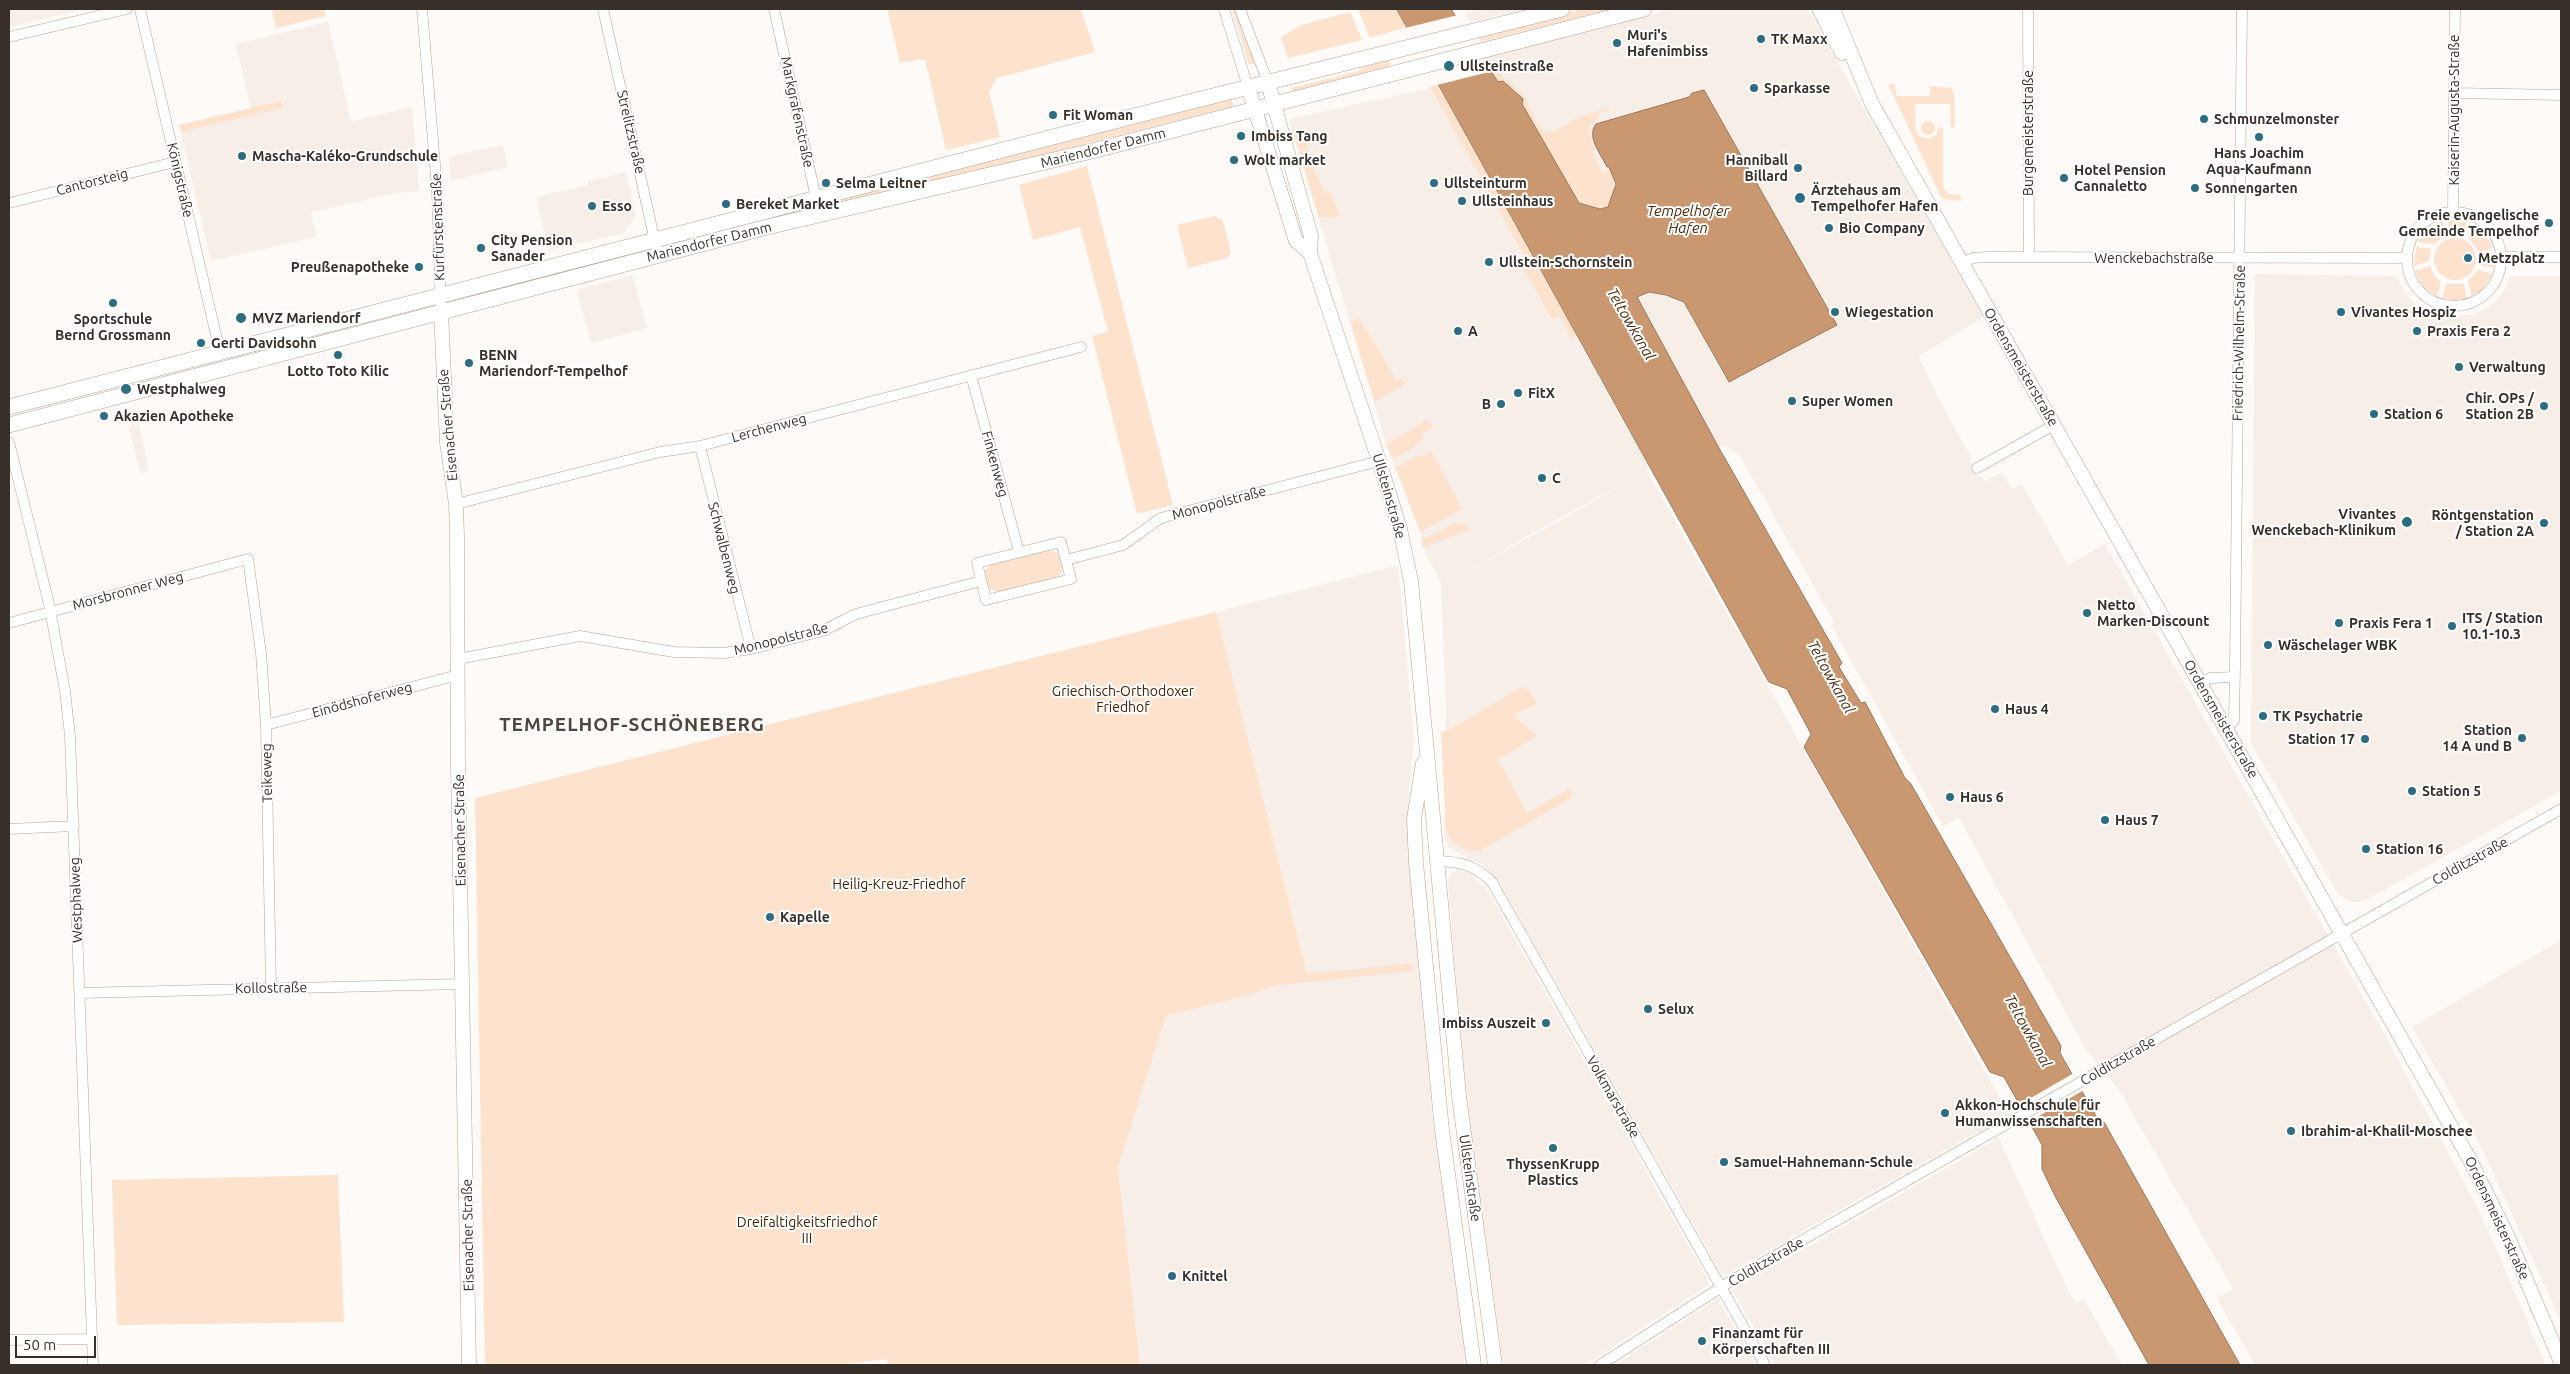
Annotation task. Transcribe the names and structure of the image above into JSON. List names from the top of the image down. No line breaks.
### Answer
{"streets":{"main road":["Mariendorfer Damm"],"street":["Kaiserin-Augusta-Straße","Markgrafenstraße","Strelitzstraße","Burgemeisterstraße","Königstraße","Cantorsteig","Kurfürstenstraße","Wenckebachstraße","Friedrich-Wilhelm-Straße","Ordensmeisterstraße","Eisenacher Straße","Lerchenweg","Finkenweg","Ullsteinstraße","Monopolstraße","Schwalbenweg","Morsbronner Weg","Einödshoferweg","Teikeweg","Colditzstraße","Westphalweg","Kollostraße","Volkmarstraße"]},"crossings":[["Kaiserin-Augusta-Straße","Wenckebachstraße"],["Markgrafenstraße","Mariendorfer Damm"],["Strelitzstraße","Mariendorfer Damm"],["Burgemeisterstraße","Wenckebachstraße"],["Mariendorfer Damm","Königstraße"],["Mariendorfer Damm","Kurfürstenstraße"],["Mariendorfer Damm","Eisenacher Straße"],["Mariendorfer Damm","Ullsteinstraße"],["Königstraße","Cantorsteig"],["Kurfürstenstraße","Eisenacher Straße"],["Wenckebachstraße","Friedrich-Wilhelm-Straße"],["Wenckebachstraße","Ordensmeisterstraße"],["Friedrich-Wilhelm-Straße","Ordensmeisterstraße"],["Ordensmeisterstraße","Colditzstraße"],["Eisenacher Straße","Lerchenweg"],["Eisenacher Straße","Monopolstraße"],["Eisenacher Straße","Einödshoferweg"],["Eisenacher Straße","Kollostraße"],["Lerchenweg","Finkenweg"],["Lerchenweg","Schwalbenweg"],["Ullsteinstraße","Monopolstraße"],["Ullsteinstraße","Volkmarstraße"],["Monopolstraße","Schwalbenweg"],["Morsbronner Weg","Teikeweg"],["Morsbronner Weg","Westphalweg"],["Einödshoferweg","Teikeweg"],["Teikeweg","Kollostraße"],["Colditzstraße","Volkmarstraße"],["Westphalweg","Kollostraße"]],"districts":["TEMPELHOF-SCHÖNEBERG"],"water":["Tempelhofer Hafen","Teltowkanal"],"parks":["Griechisch-Orthodoxer Friedhof","Heilig-Kreuz-Friedhof","Dreifaltigkeitsfriedhof III"],"places":["TK Maxx","Muri's Hafenimbiss","Ullsteinstraße","Sparkasse","Fit Woman","Schmunzelmonster","Imbiss Tang","Hans Joachim Aqua-Kaufmann","Mascha-Kaléko-Grundschule","Wolt market","Hanniball Billard","Hotel Pension Cannaletto","Selma Leitner","Ullsteinturm","Sonnengarten","Ärztehaus am Tempelhofer Hafen","Ullsteinhaus","Bereket Market","Esso","Freie evangelische Gemeinde Tempelhof","Bio Company","City Pension Sanader","Metzplatz","Ullstein-Schornstein","Preußenapotheke","Sportschule Bernd Grossmann","Wiegestation","Vivantes Hospiz","MVZ Mariendorf","A","Praxis Fera 2","Gerti Davidsohn","Lotto Toto Kilic","BENN Mariendorf-Tempelhof","Verwaltung","Westphalweg","FitX","Super Women","B","Chir. OPs / Station 2B","Station 6","Akazien Apotheke","C","Vivantes Wenckebach-Klinikum","Röntgenstation / Station 2A","Netto Marken-Discount","Praxis Fera 1","ITS / Station 10.1-10.3","Wäschelager WBK","Haus 4","TK Psychatrie","Station 14 A und B","Station 17","Station 5","Haus 6","Haus 7","Station 16","Kapelle","Selux","Imbiss Auszeit","Akkon-Hochschule für Humanwissenschaften","Ibrahim-al-Khalil-Moschee","ThyssenKrupp Plastics","Samuel-Hahnemann-Schule","Knittel","Finanzamt für Körperschaften III"],"scale_bar":"50 m"}
